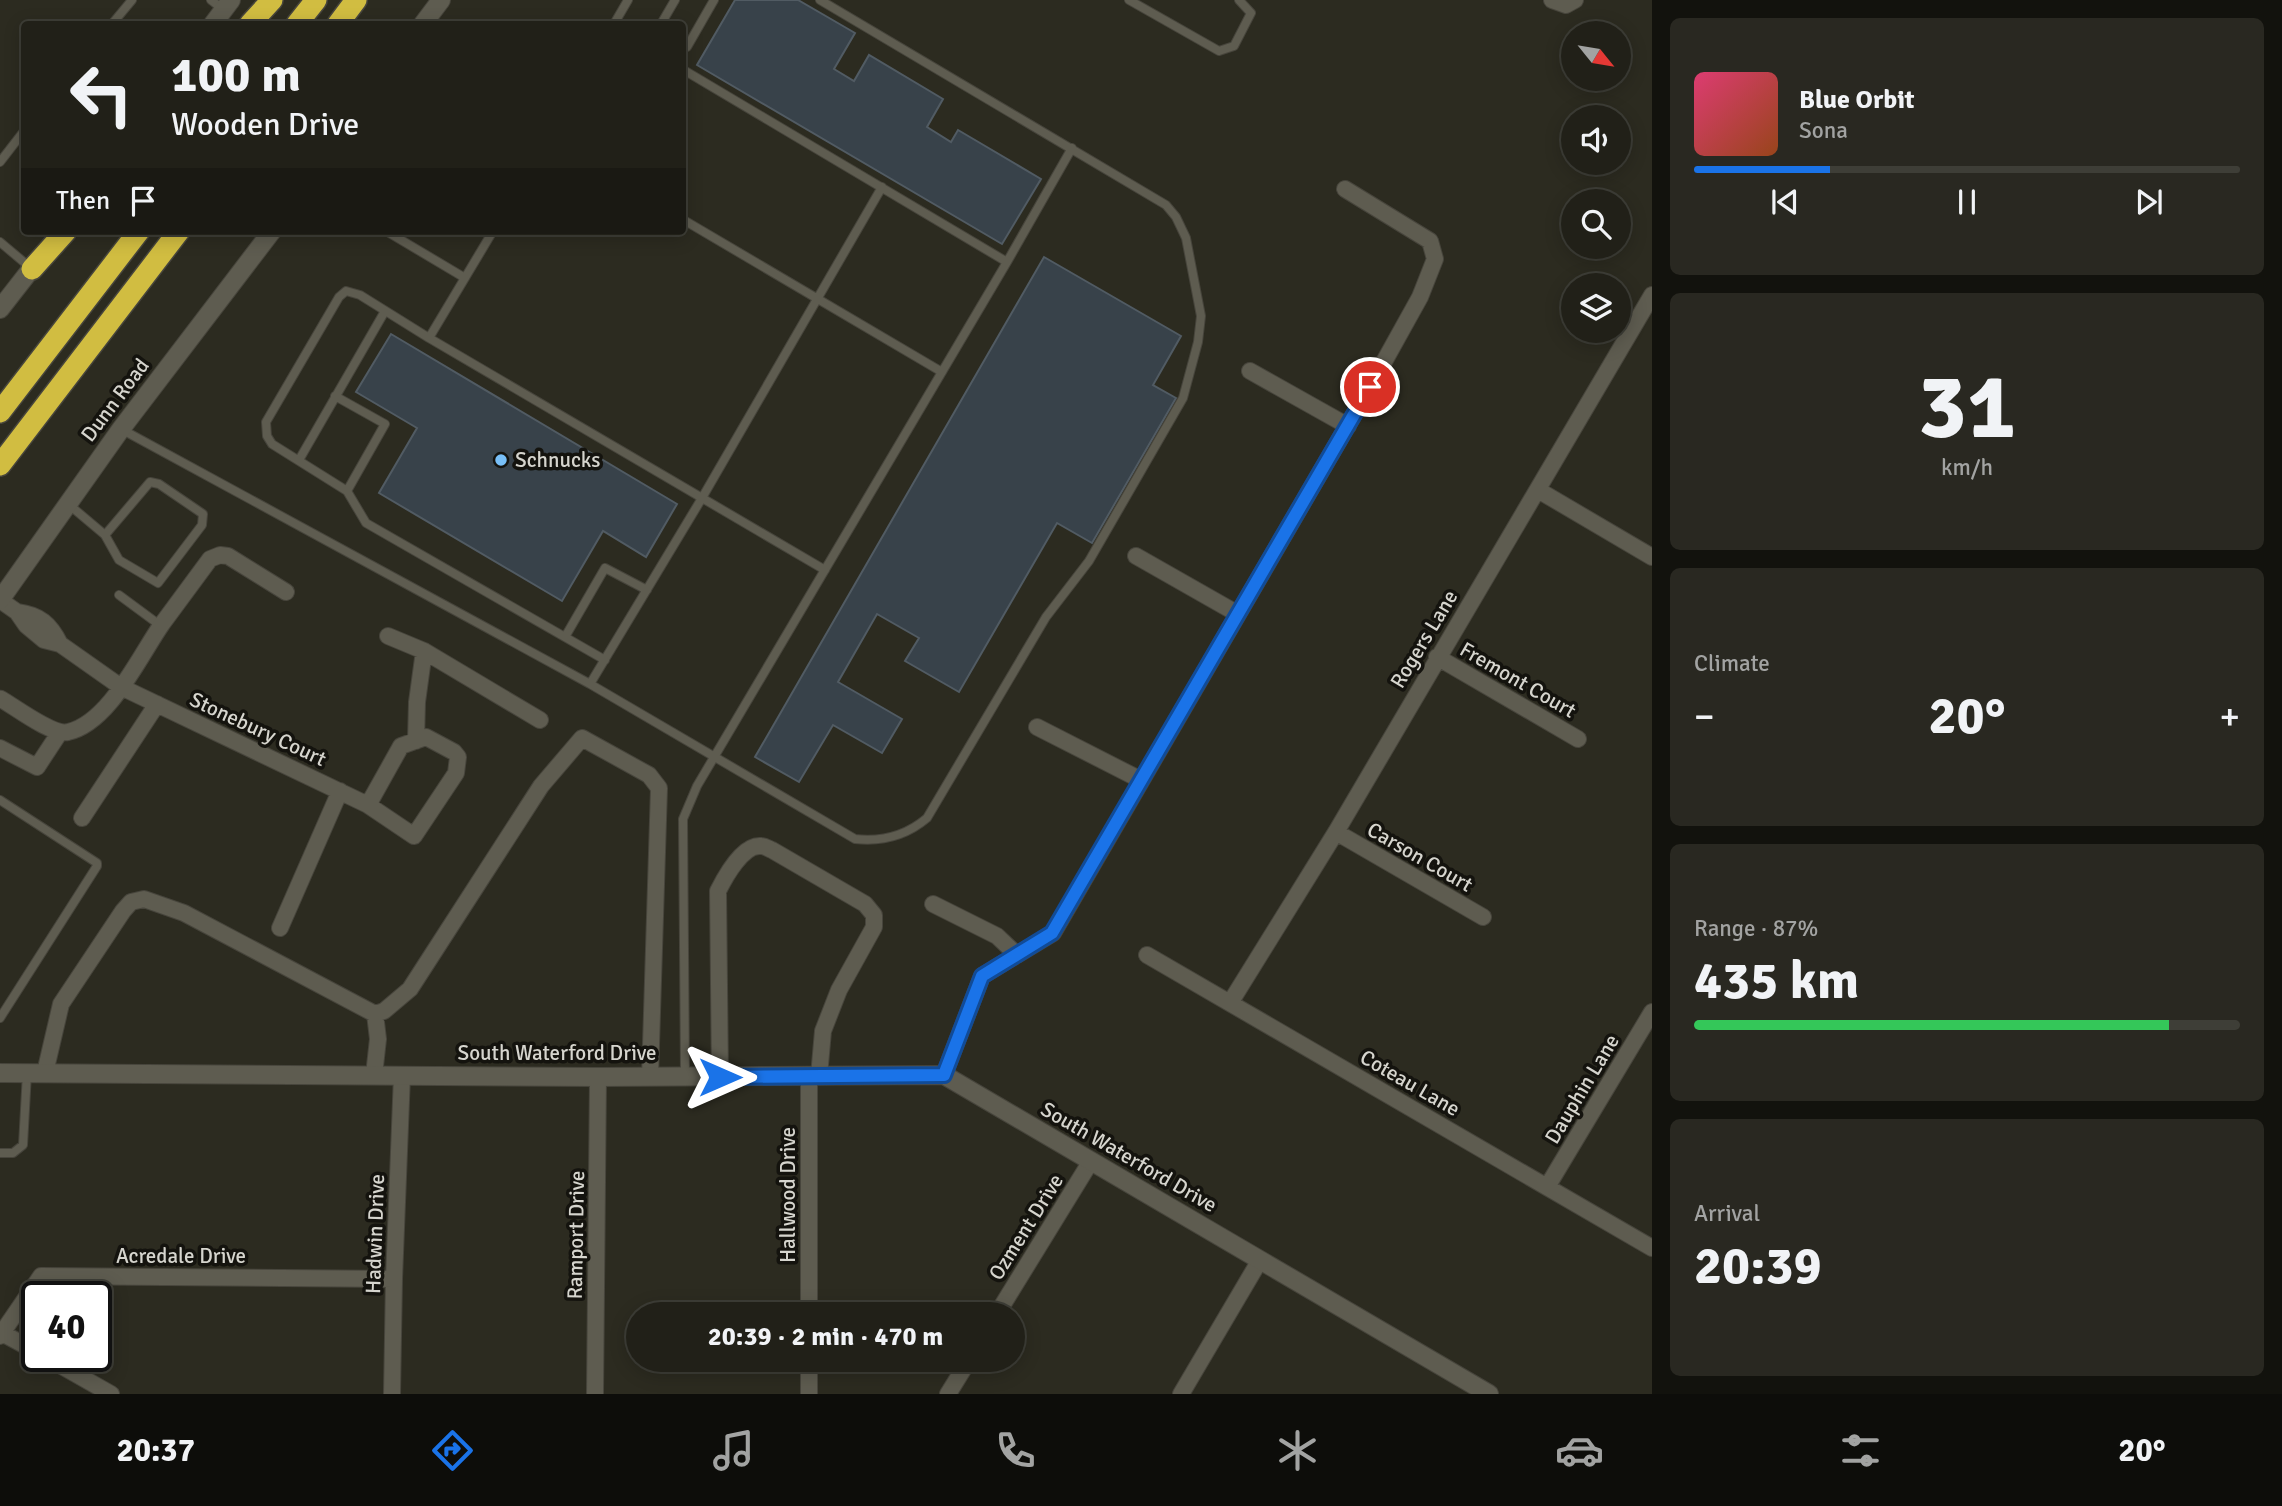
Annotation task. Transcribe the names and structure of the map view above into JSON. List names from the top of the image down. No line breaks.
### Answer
{"streets":{"street":["Dunn Road","Rogers Lane","Fremont Court","Stonebury Court","Carson Court","South Waterford Drive","Coteau Lane","Dauphin Lane","Hallwood Drive","Ozment Drive","Hadwin Drive","Ramport Drive","Acredale Drive"]},"crossings":[["Dunn Road","Stonebury Court"],["Rogers Lane","Fremont Court"],["Rogers Lane","Carson Court"],["Rogers Lane","Coteau Lane"],["South Waterford Drive","Hallwood Drive"],["South Waterford Drive","Ozment Drive"],["South Waterford Drive","Hadwin Drive"],["South Waterford Drive","Ramport Drive"],["Coteau Lane","Dauphin Lane"],["Hadwin Drive","Acredale Drive"]],"places":["Schnucks"],"north":"bottom right","page":{"turn":["100 m","Wooden Drive"],"song":["Blue Orbit","Sona"],"then":"Then","tile":[["31","km/h"],"Climate",["Range · 87%","435 km"],["Arrival","20:39"]],"heat":["−","20°","+"],"limit":"40","trip":"20:39 · 2 min · 470 m","tabs":["20:37","20°"]}}
